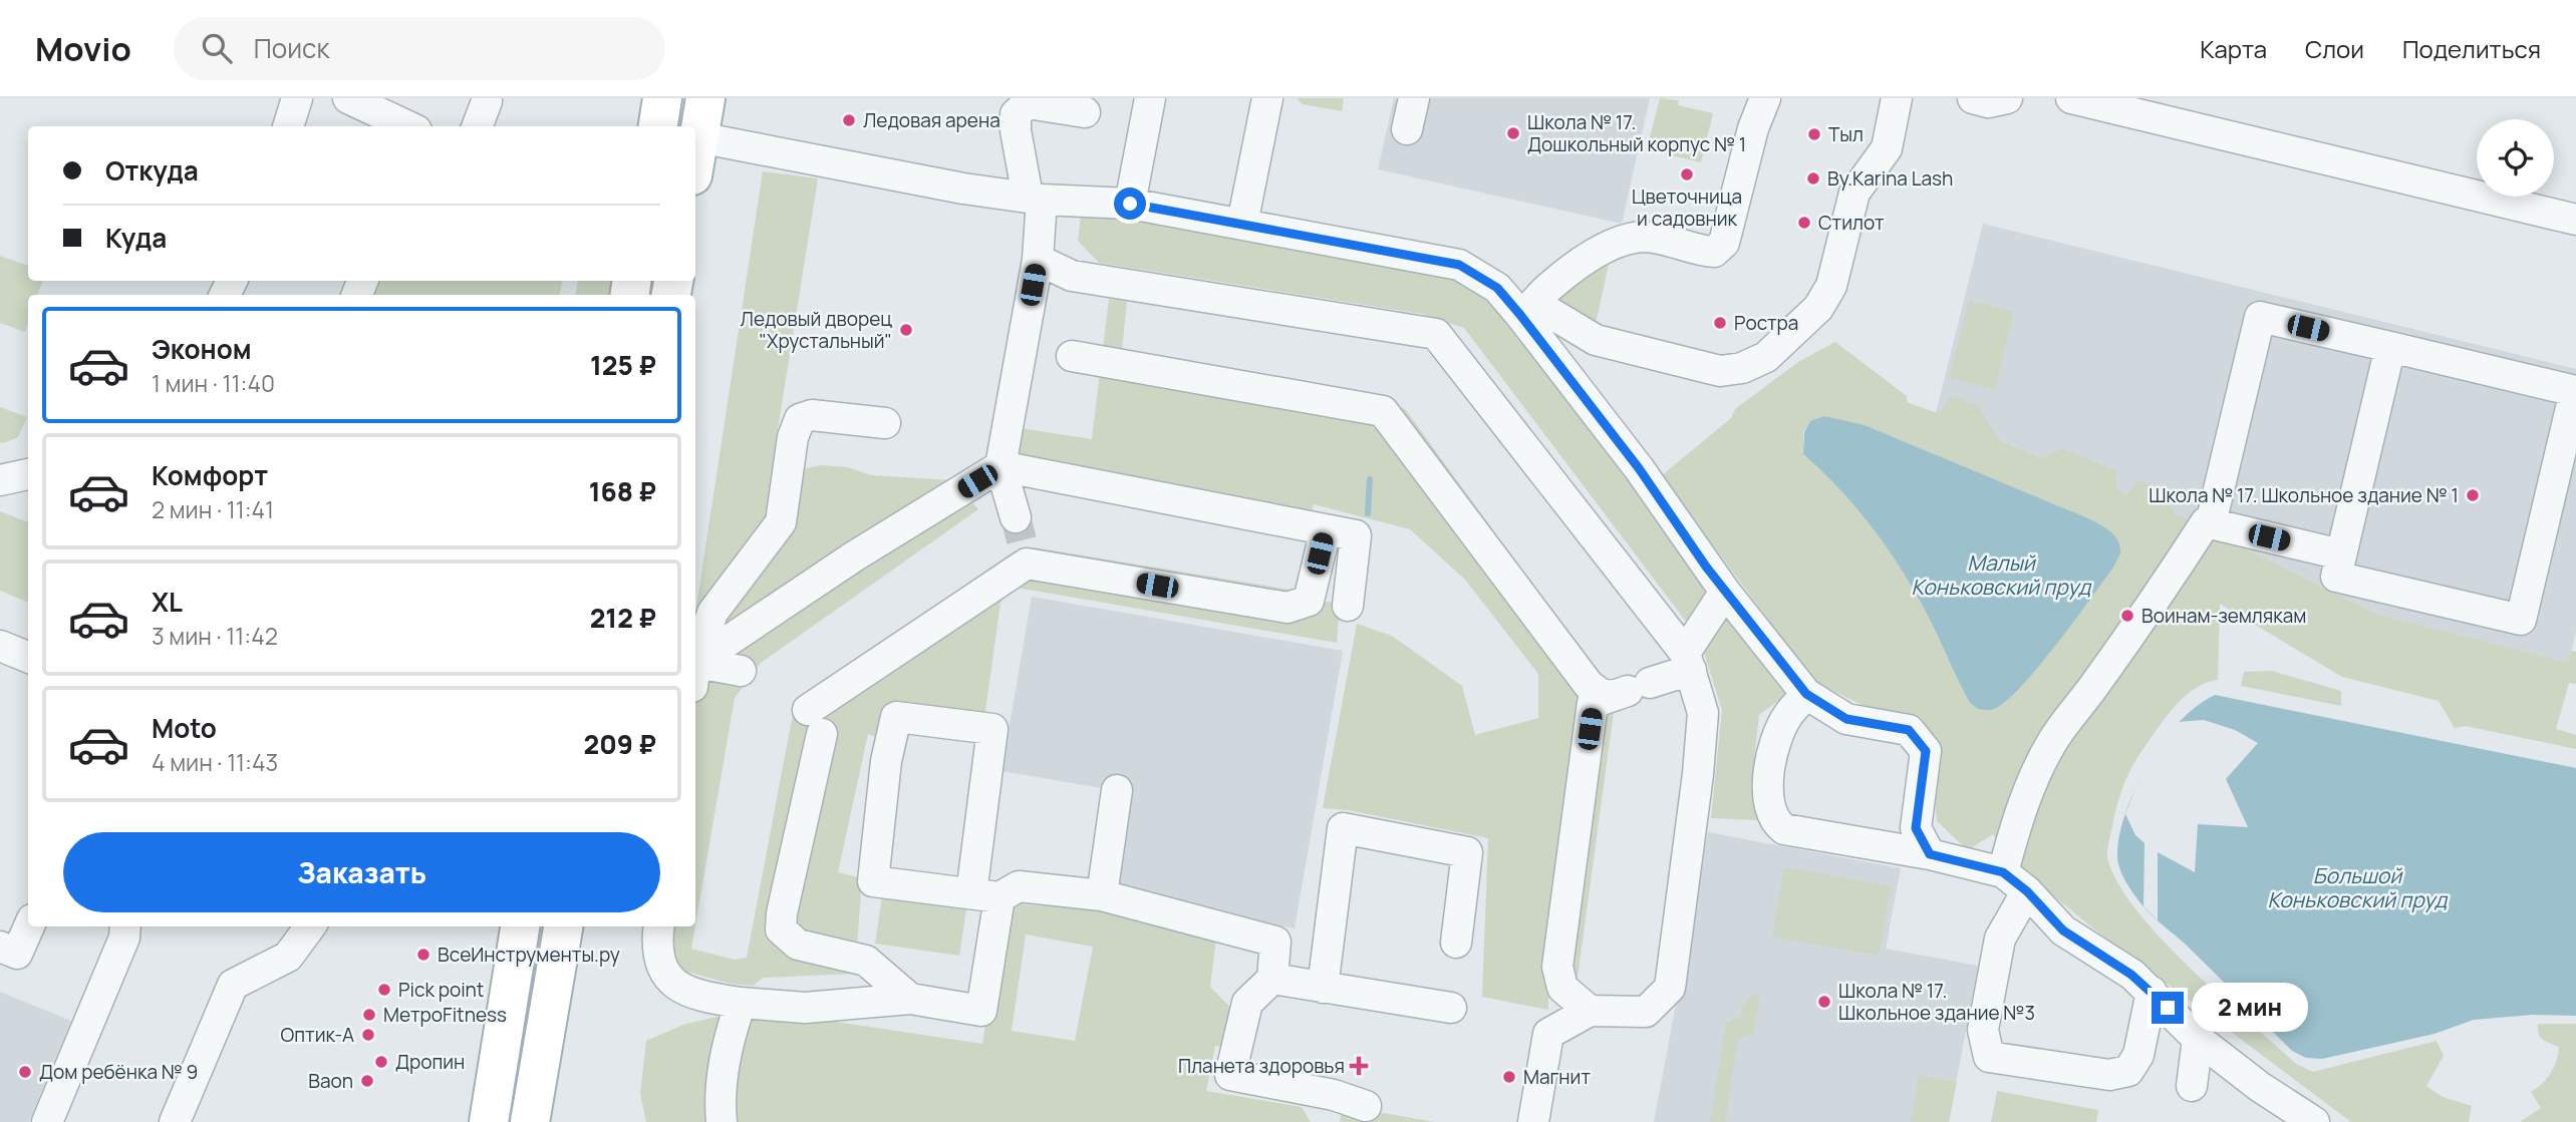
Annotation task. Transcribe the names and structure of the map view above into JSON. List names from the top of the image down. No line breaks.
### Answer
{"water":["Малый Коньковский пруд","Большой Коньковский пруд"],"places":{"other":["Ледовая арена","Школа № 17. Дошкольный корпус № 1","Тыл","Цветочница и садовник","By.Karina Lash","Стилот","Ростра","Ледовый дворец \"Хрустальный\"","Школа № 17. Школьное здание № 1","Воинам-землякам","ВсеИнструменты.ру","Pick point","Школа № 17. Школьное здание №3","МетроFitness","Оптик-А","Дропин","Дом ребёнка № 9","Магнит","Baon"],"health":["Планета здоровья"]},"page":{"header":"Movio","search":"Поиск","nav":["Карта","Слои","Поделиться"],"banner":["Откуда","Куда"],"list":[{"name":"Эконом","note":"1 мин · 11:40","value":"125 ₽"},{"name":"Комфорт","note":"2 мин · 11:41","value":"168 ₽"},{"name":"XL","note":"3 мин · 11:42","value":"212 ₽"},{"name":"Moto","note":"4 мин · 11:43","value":"209 ₽"}],"buttons":"Заказать","bubble":"2 мин"}}
